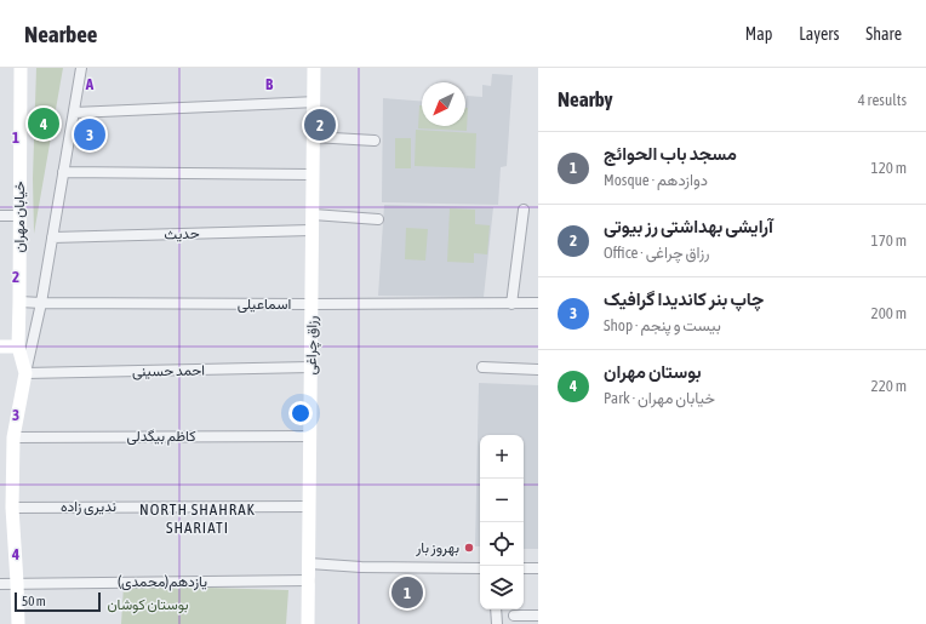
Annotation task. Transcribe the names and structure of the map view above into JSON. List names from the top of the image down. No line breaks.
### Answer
{"streets":{"street":["خیابان مهران","حدیث","اسماعیلی","رزاق چراغی","احمد حسینی","کاظم بیگدلی","ندیری زاده","یازدهم(محمدی)"]},"crossings":[["خیابان مهران","اسماعیلی"],["خیابان مهران","احمد حسینی"],["خیابان مهران","کاظم بیگدلی"],["خیابان مهران","ندیری زاده"],["خیابان مهران","یازدهم(محمدی)"],["حدیث","رزاق چراغی"],["اسماعیلی","رزاق چراغی"],["رزاق چراغی","احمد حسینی"],["رزاق چراغی","کاظم بیگدلی"],["رزاق چراغی","ندیری زاده"],["رزاق چراغی","یازدهم(محمدی)"]],"districts":["NORTH SHAHRAK SHARIATI"],"parks":["بوستان کوشان"],"places":["بهروز بار"],"scale_bar":"50 m","north":"bottom left","page":{"header":"Nearbee","nav":["Map","Layers","Share"],"heading":["Nearby","4 results"],"pins":["4","2","3","1"],"list":[{"mark":"1","name":"مسجد باب الحوائج","note":"Mosque · دوازدهم","value":"120 m"},{"mark":"2","name":"آرایشی بهداشتی رز بیوتی","note":"Office · رزاق چراغی","value":"170 m"},{"mark":"3","name":"چاپ بنر کاندیدا گرافیک","note":"Shop · بیست و پنجم","value":"200 m"},{"mark":"4","name":"بوستان مهران","note":"Park · خیابان مهران","value":"220 m"}],"map_buttons":["+","−"],"scale":"50 m"},"grid":{"columns":["A","B"],"rows":["1","2","3","4"]}}
